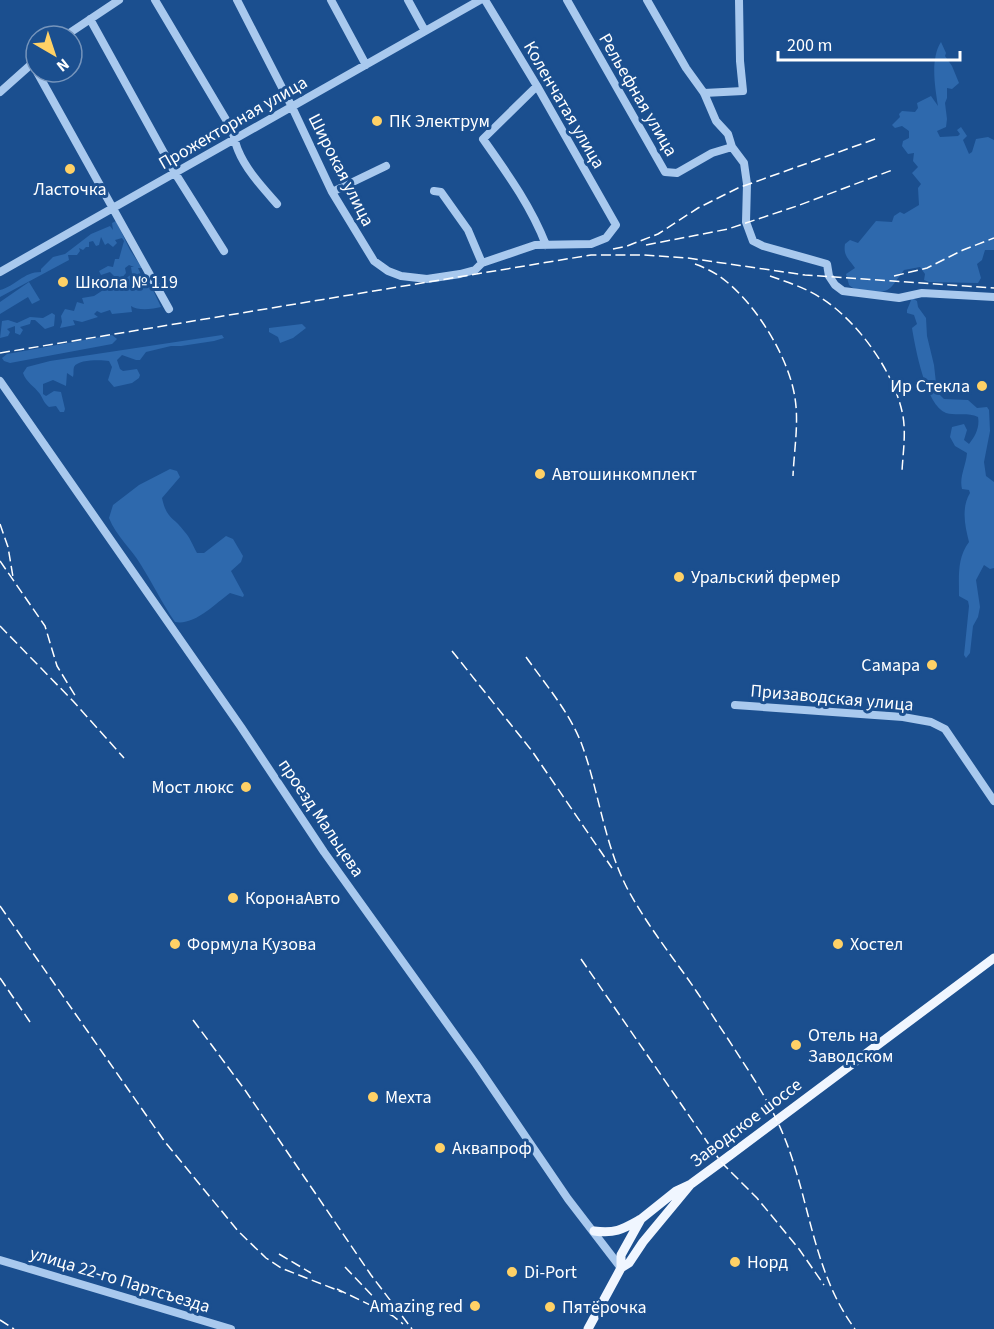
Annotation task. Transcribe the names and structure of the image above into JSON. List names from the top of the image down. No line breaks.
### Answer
{"streets":{"main road":["Заводское шоссе"],"street":["Рельефная улица","Коленчатая улица","Прожекторная улица","Широкая улица","Призаводская улица","проезд Мальцева","улица 22-го Партсъезда"]},"crossings":[["Прожекторная улица","Широкая улица"],["проезд Мальцева","Заводское шоссе"]],"places":["ПК Электрум","Ласточка","Школа № 119","Ир Стекла","Автошинкомплект","Уральский фермер","Самара","Мост люкс","КоронаАвто","Формула Кузова","Хостел","Отель на Заводском","Мехта","Аквапроф","Норд","Di-Port","Amazing red","Пятёрочка"],"scale_bar":"200 m","north":"bottom right"}
